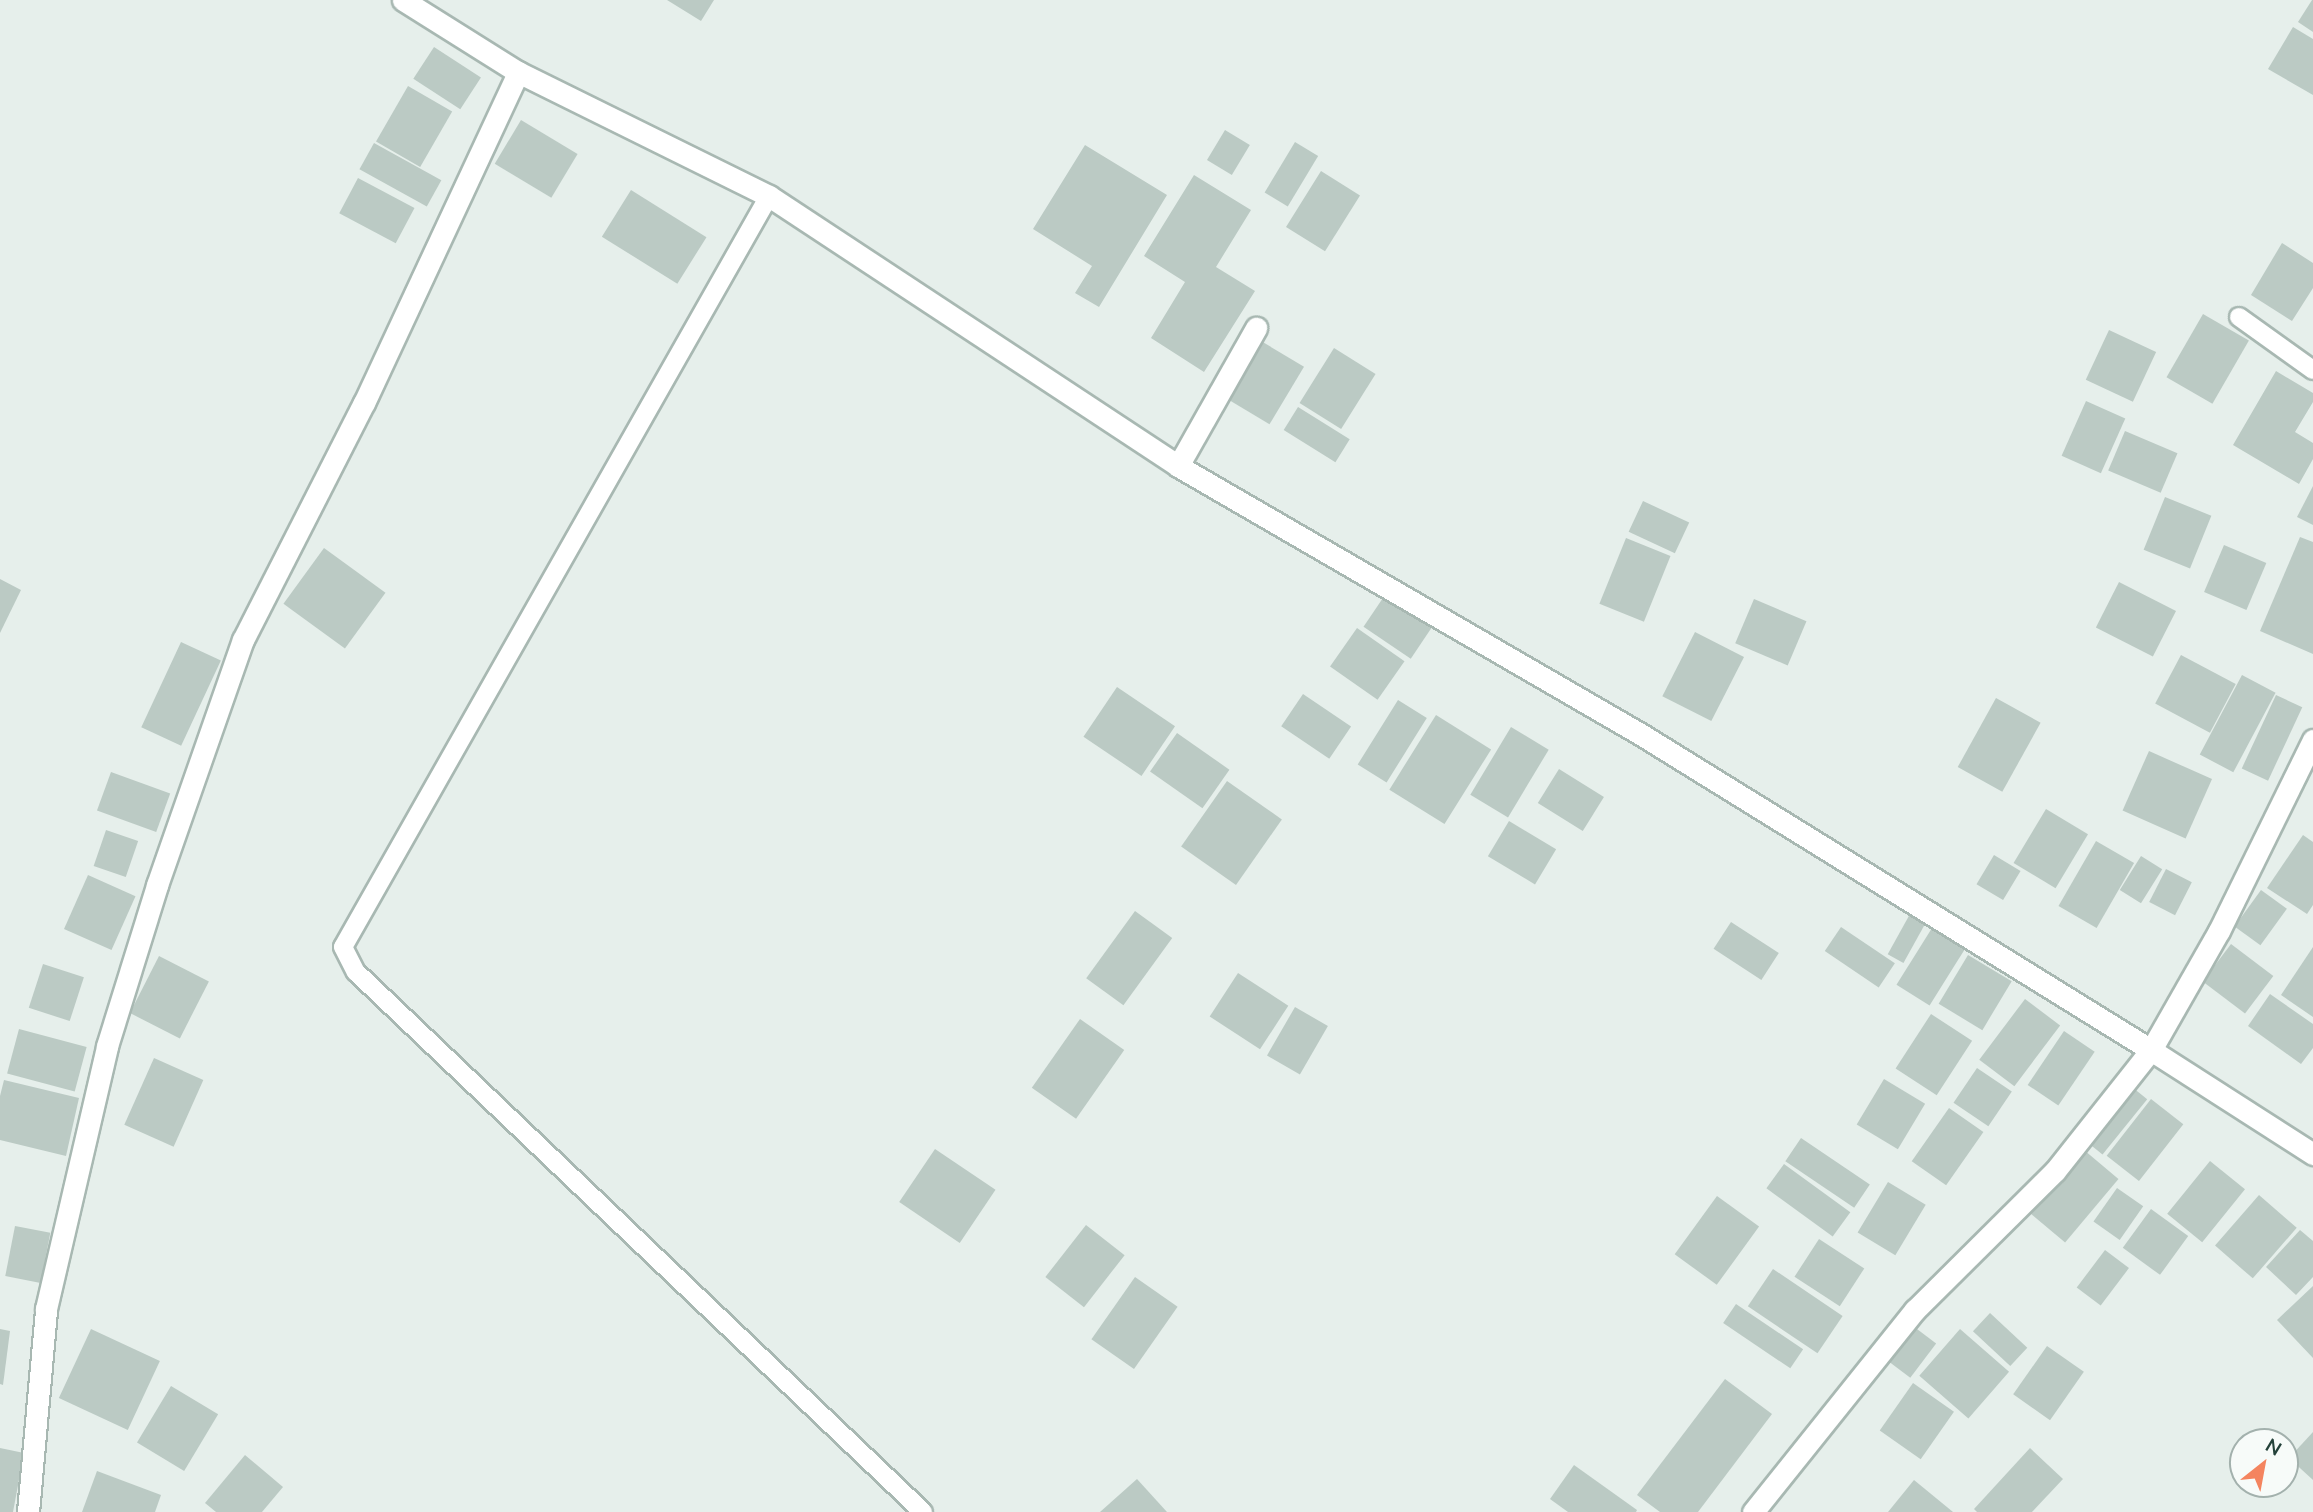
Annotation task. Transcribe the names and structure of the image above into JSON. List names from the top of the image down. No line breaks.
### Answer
{"north":"top right"}
